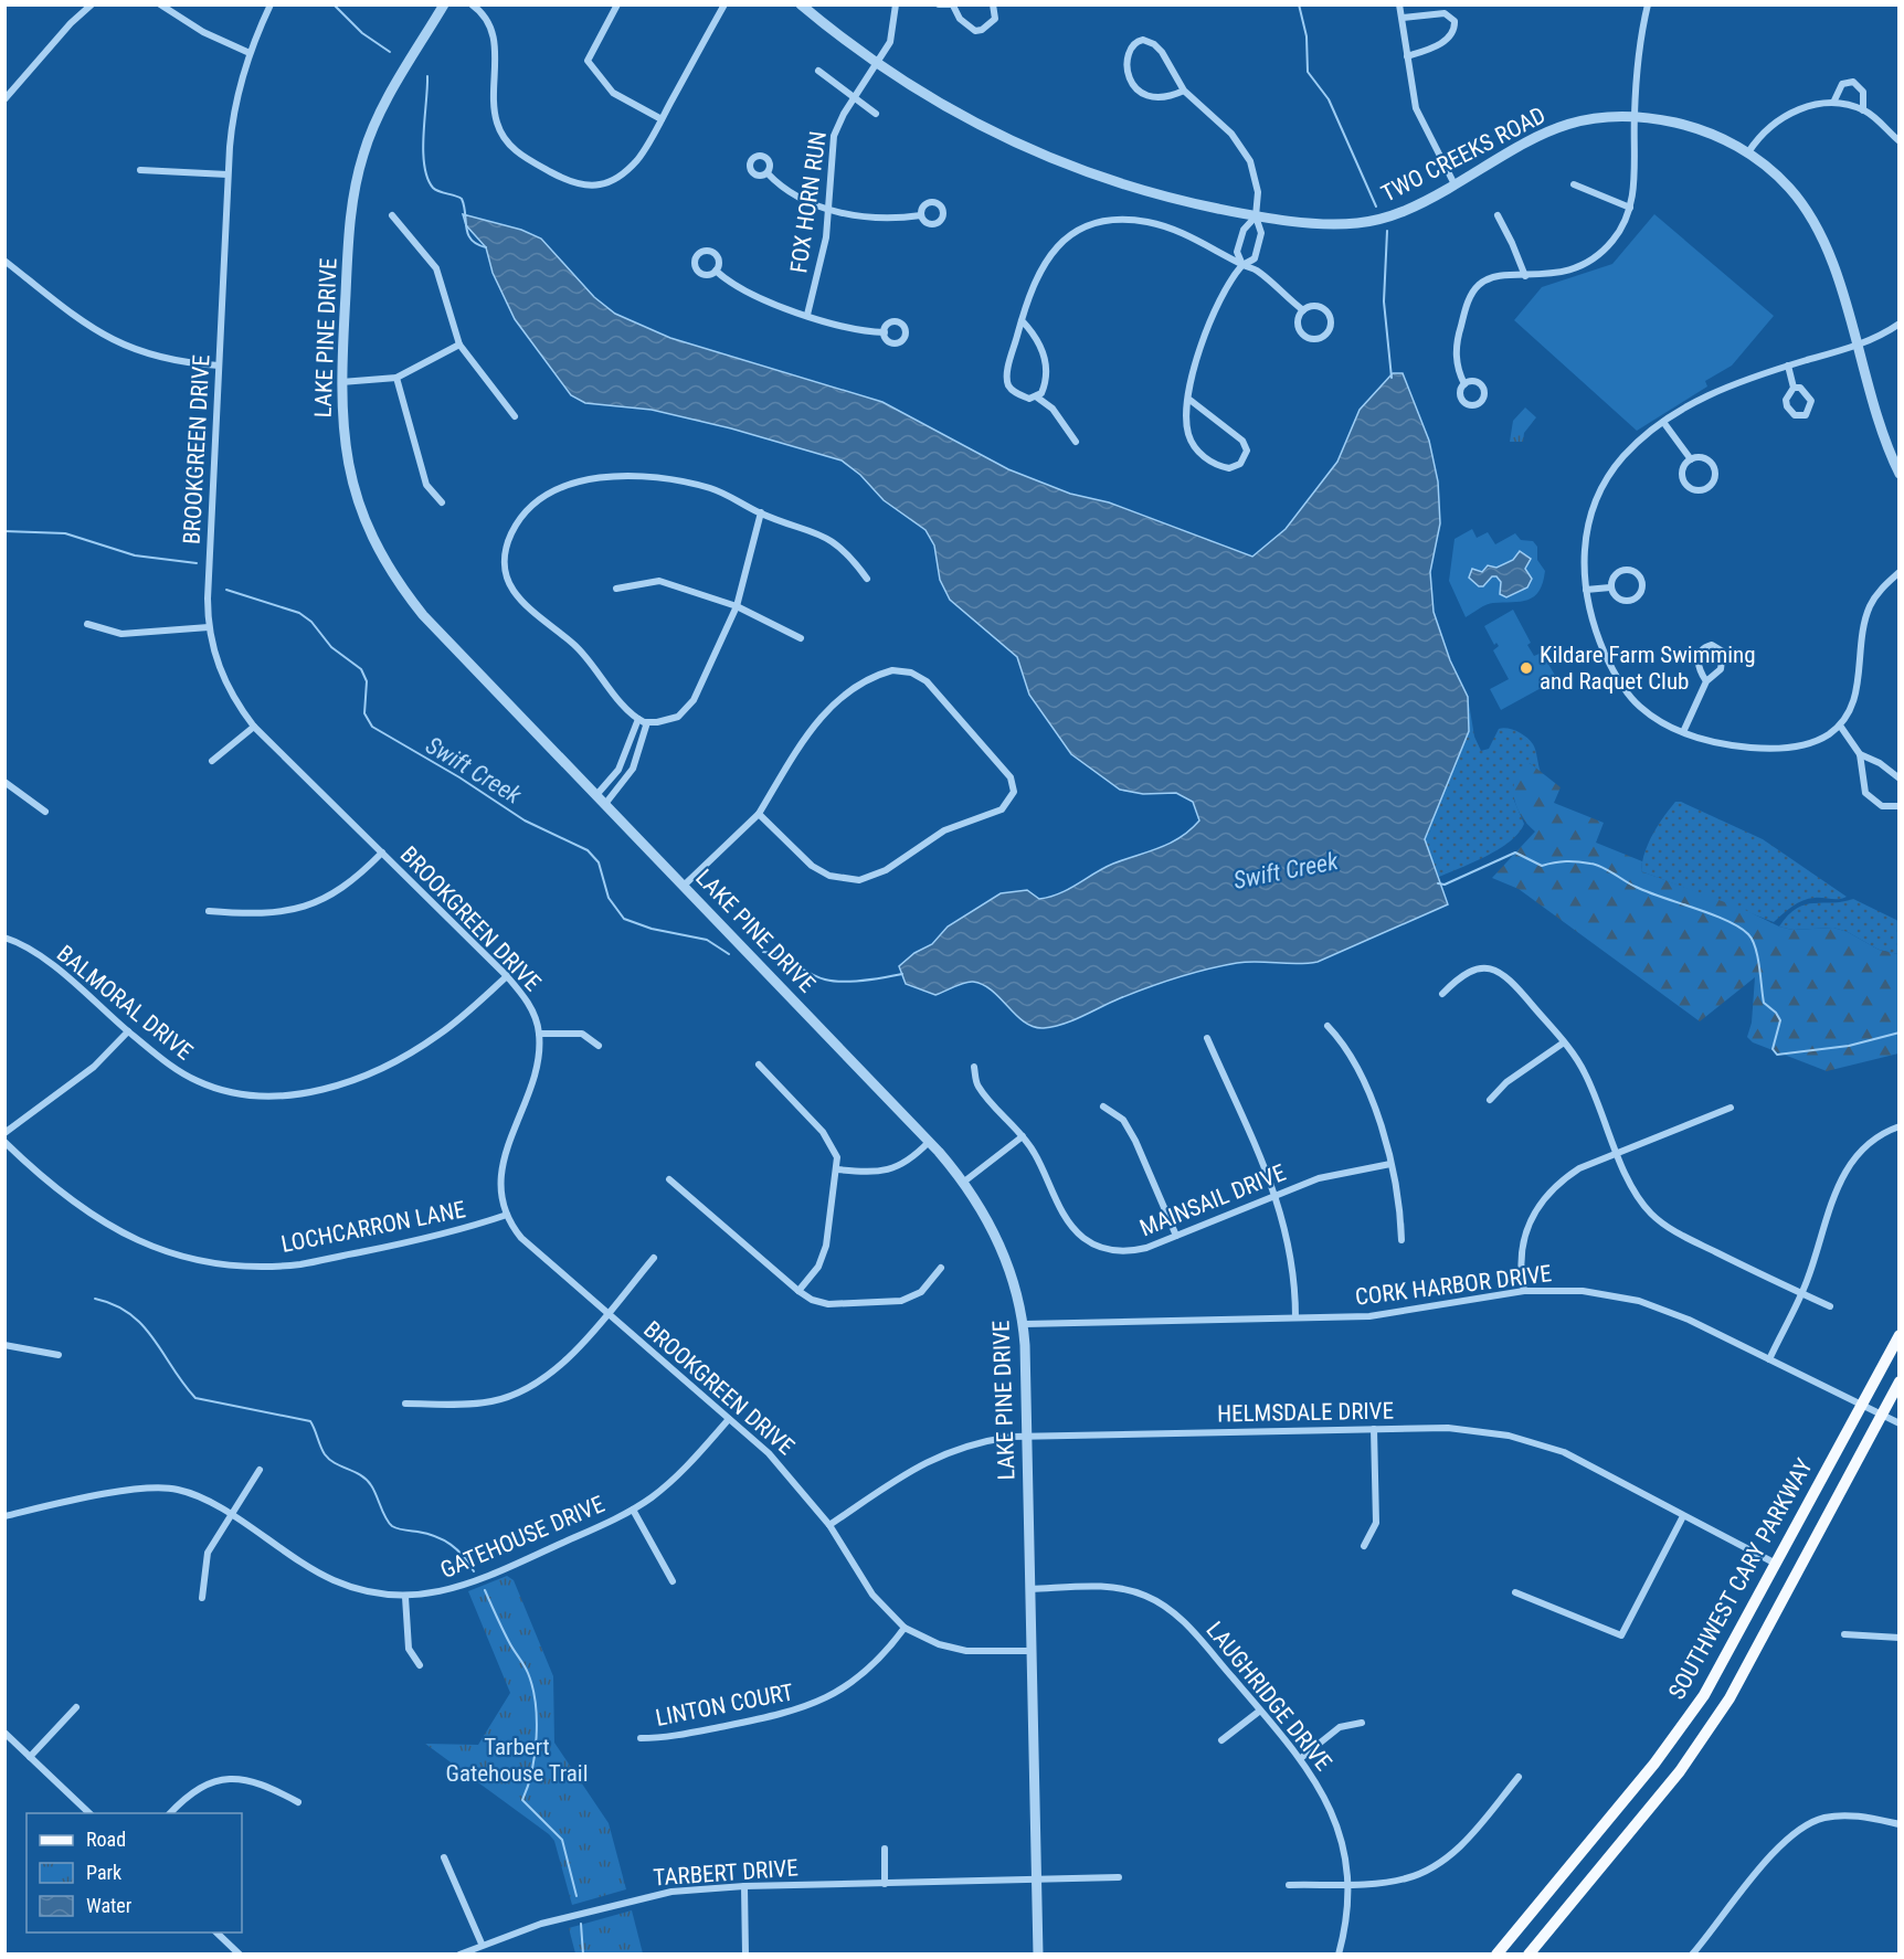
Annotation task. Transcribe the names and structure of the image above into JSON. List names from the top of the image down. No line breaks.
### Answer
{"streets":{"main road":["SOUTHWEST CARY PARKWAY"],"street":["TWO CREEKS ROAD","FOX HORN RUN","LAKE PINE DRIVE","BROOKGREEN DRIVE","BALMORAL DRIVE","MAINSAIL DRIVE","LOCHCARRON LANE","CORK HARBOR DRIVE","HELMSDALE DRIVE","GATEHOUSE DRIVE","LAUGHRIDGE DRIVE","LINTON COURT","TARBERT DRIVE"]},"crossings":[["TWO CREEKS ROAD","FOX HORN RUN"],["LAKE PINE DRIVE","BROOKGREEN DRIVE"],["LAKE PINE DRIVE","CORK HARBOR DRIVE"],["LAKE PINE DRIVE","HELMSDALE DRIVE"],["LAKE PINE DRIVE","LAUGHRIDGE DRIVE"],["LAKE PINE DRIVE","TARBERT DRIVE"],["BROOKGREEN DRIVE","BALMORAL DRIVE"],["BROOKGREEN DRIVE","LOCHCARRON LANE"],["BROOKGREEN DRIVE","HELMSDALE DRIVE"],["BROOKGREEN DRIVE","GATEHOUSE DRIVE"],["BROOKGREEN DRIVE","LINTON COURT"],["CORK HARBOR DRIVE","SOUTHWEST CARY PARKWAY"],["HELMSDALE DRIVE","SOUTHWEST CARY PARKWAY"]],"water":["Swift Creek"],"parks":["Tarbert Gatehouse Trail"],"places":["Kildare Farm Swimming and Raquet Club"],"legend":["Road","Park","Water"]}
